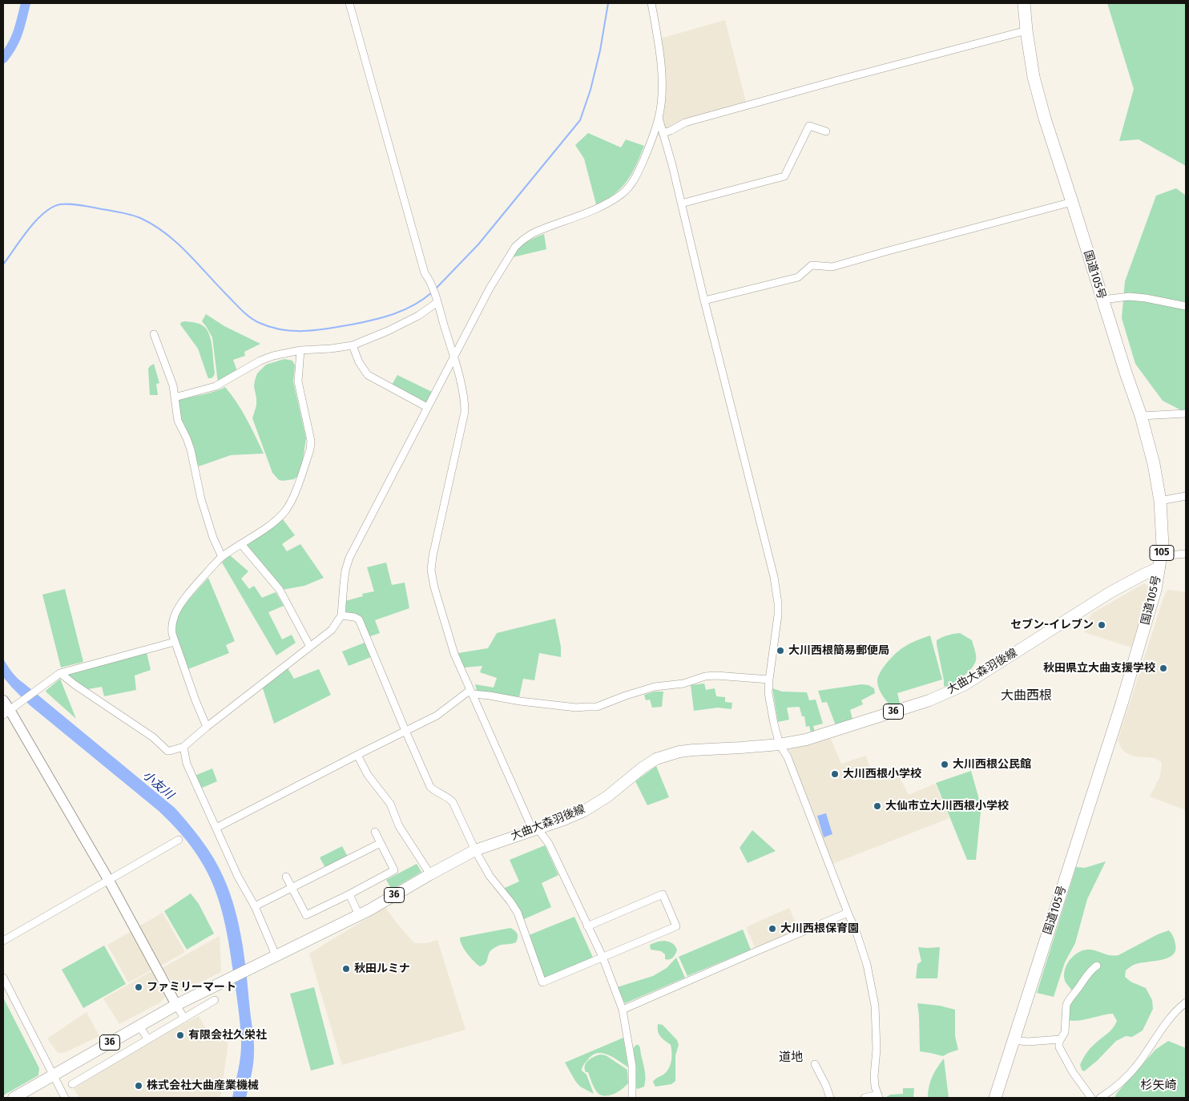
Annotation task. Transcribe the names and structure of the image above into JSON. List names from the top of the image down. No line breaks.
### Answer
{"streets":{"highway":["国道105号","105"],"main road":["大曲大森羽後線","36"]},"crossings":[["国道105号","大曲大森羽後線"]],"districts":["大曲西根","道地","杉矢崎"],"water":["小友川"],"places":["セブン-イレブン","大川西根簡易郵便局","秋田県立大曲支援学校","大川西根公民館","大川西根小学校","大仙市立大川西根小学校","大川西根保育園","秋田ルミナ","ファミリーマート","有限会社久栄社","株式会社大曲産業機械"]}
